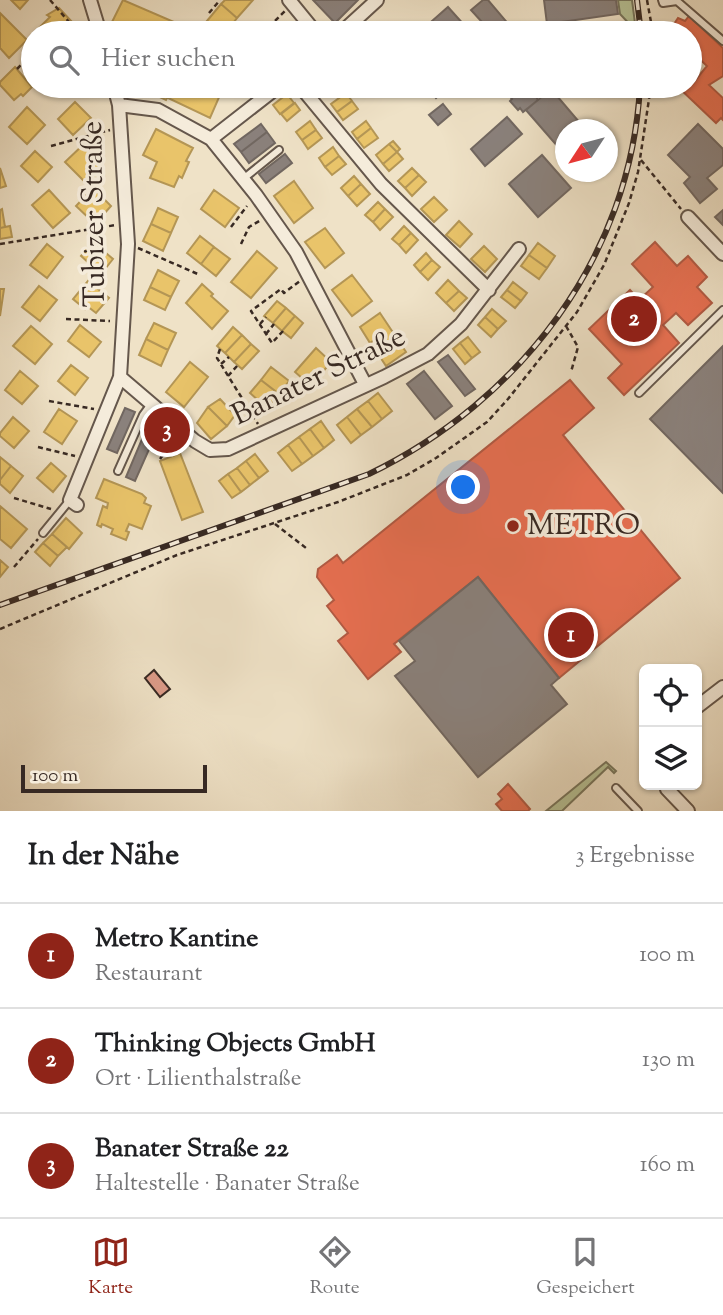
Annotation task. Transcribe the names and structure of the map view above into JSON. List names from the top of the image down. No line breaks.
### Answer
{"streets":{"street":["Tubizer Straße","Banater Straße"]},"crossings":[["Tubizer Straße","Banater Straße"]],"places":["METRO"],"scale_bar":"100 m","north":"bottom left","page":{"search":"Hier suchen","pins":["2","3","1"],"scale":"100 m","heading":["In der Nähe","3 Ergebnisse"],"list":[{"mark":"1","name":"Metro Kantine","note":"Restaurant","value":"100 m"},{"mark":"2","name":"Thinking Objects GmbH","note":"Ort · Lilienthalstraße","value":"130 m"},{"mark":"3","name":"Banater Straße 22","note":"Haltestelle · Banater Straße","value":"160 m"}],"nav":["Karte","Route","Gespeichert"]}}
